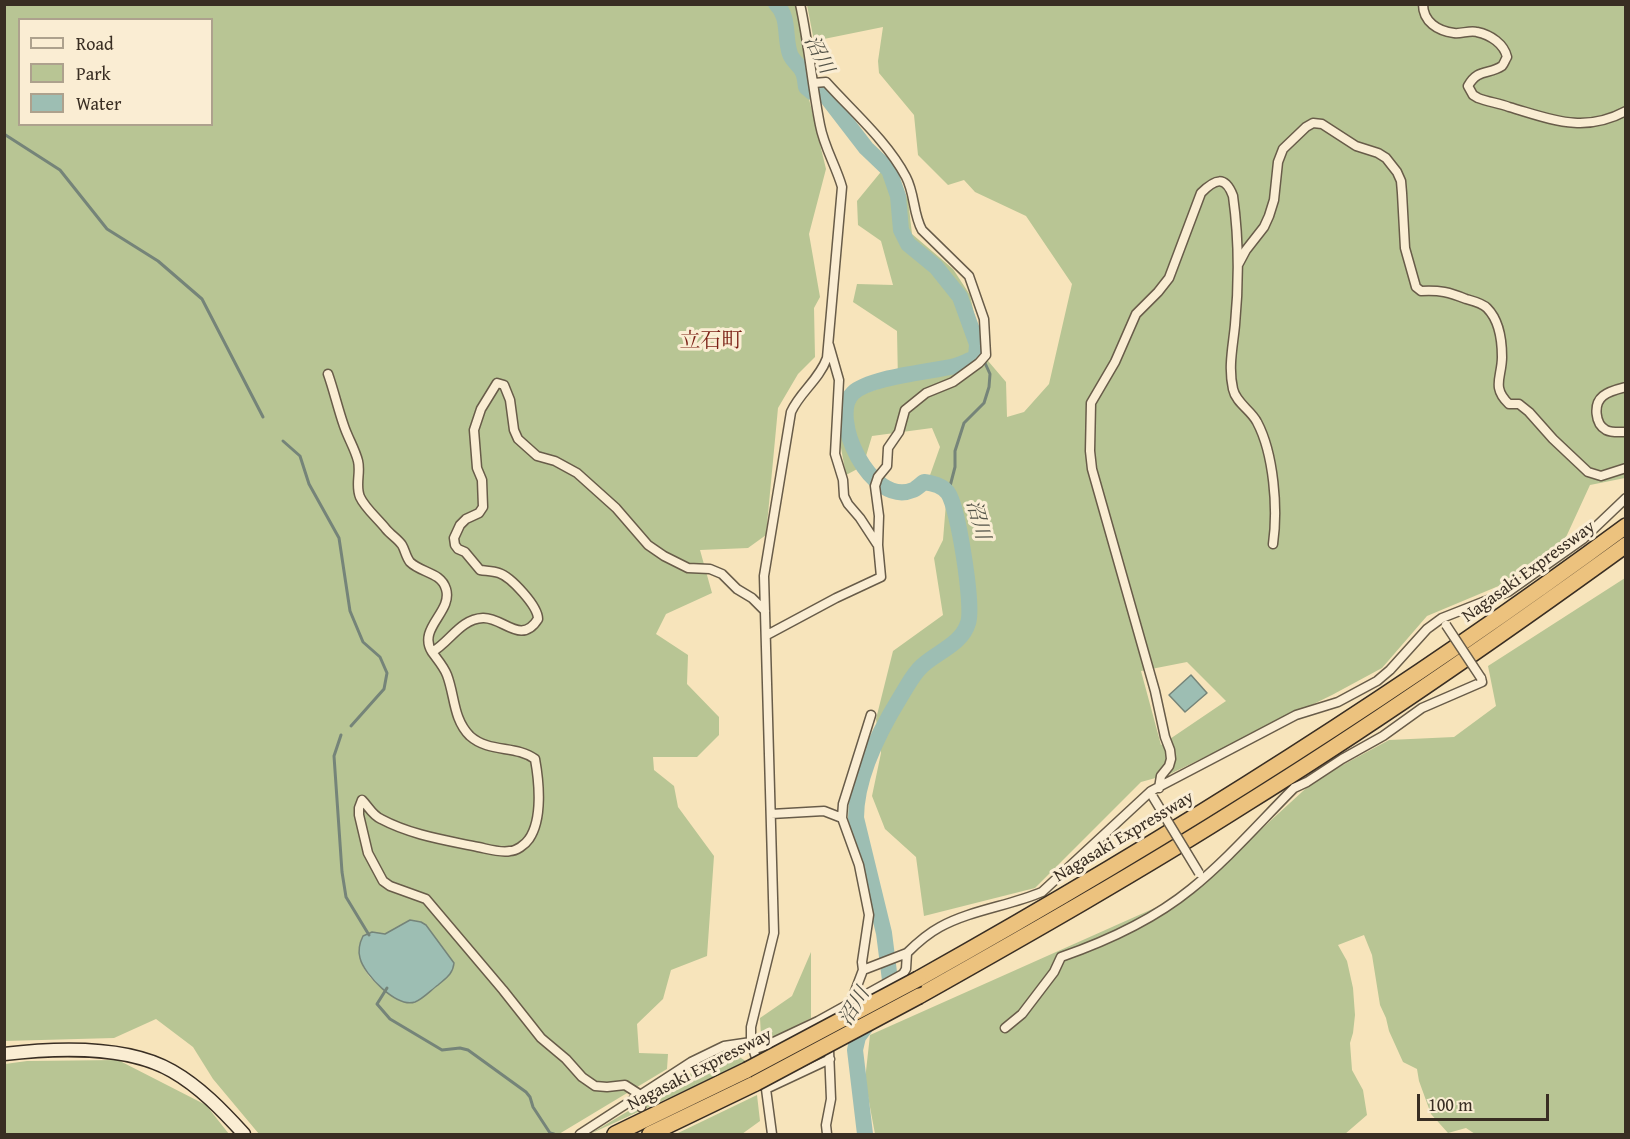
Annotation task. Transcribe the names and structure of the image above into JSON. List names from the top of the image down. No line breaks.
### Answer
{"streets":{"highway":["Nagasaki Expressway"]},"districts":["立石町"],"water":["沼川"],"legend":["Road","Park","Water"],"scale_bar":"100 m"}
